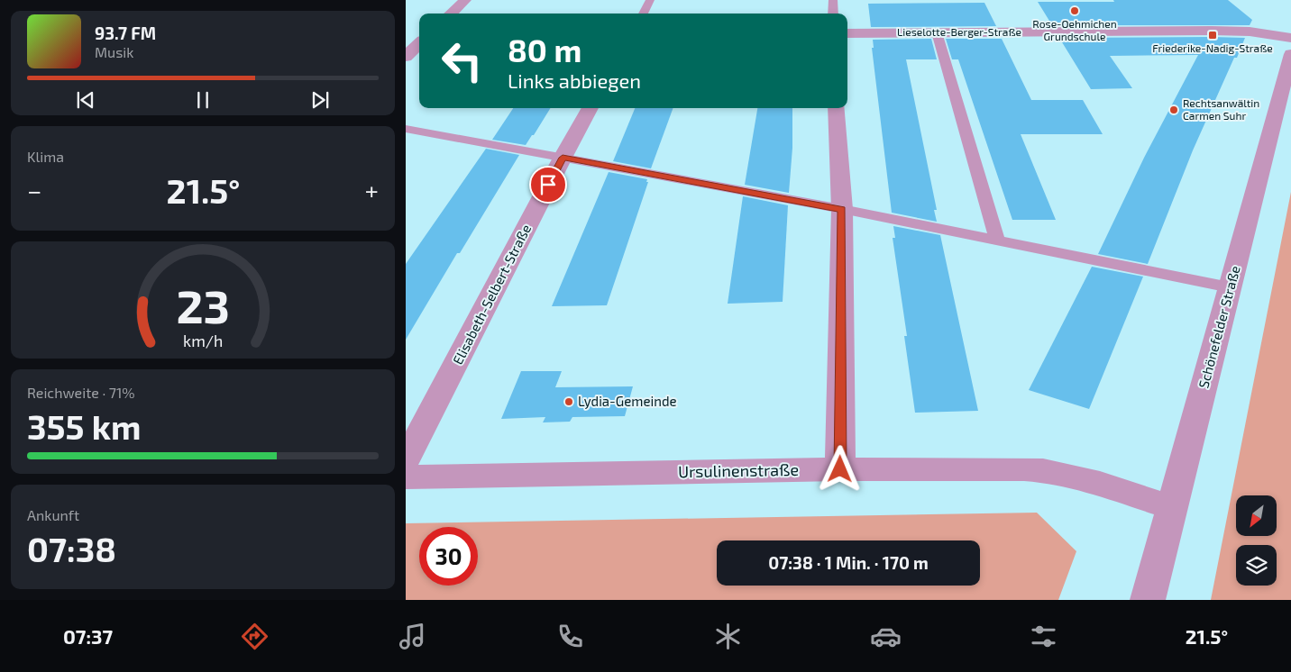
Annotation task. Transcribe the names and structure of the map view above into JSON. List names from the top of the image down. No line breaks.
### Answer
{"streets":{"street":["Lieselotte-Berger-Straße","Elisabeth-Selbert-Straße","Schönefelder Straße","Ursulinenstraße"]},"crossings":[["Schönefelder Straße","Ursulinenstraße"]],"places":{"other":["Rose-Oehmichen Grundschule","Rechtsanwältin Carmen Suhr","Lydia-Gemeinde"],"transit":["Friederike-Nadig-Straße"]},"north":"bottom left","page":{"turn":["80 m","Links abbiegen"],"song":["93.7 FM","Musik"],"tile":["Klima",["Reichweite · 71%","355 km"],["Ankunft","07:38"]],"heat":["−","21.5°","+"],"limit":"30","trip":"07:38 · 1 Min. · 170 m","tabs":["07:37","21.5°"],"gauge":["23","km/h"]}}
